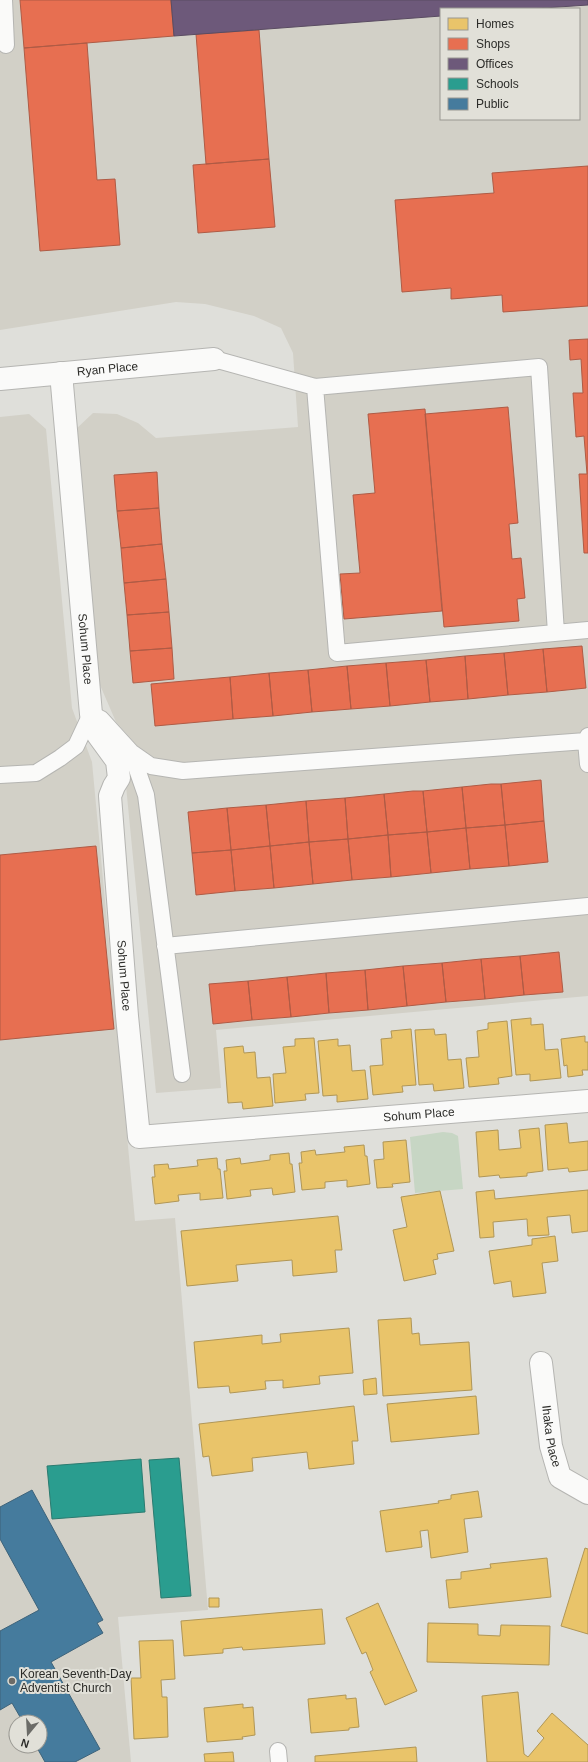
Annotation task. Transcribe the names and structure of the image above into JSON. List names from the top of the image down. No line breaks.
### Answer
{"streets":{"street":["Ryan Place","Sohum Place","Ihaka Place"]},"crossings":[["Ryan Place","Sohum Place"]],"places":["Korean Seventh-Day Adventist Church"],"legend":["Homes","Shops","Offices","Schools","Public"],"north":"bottom"}
